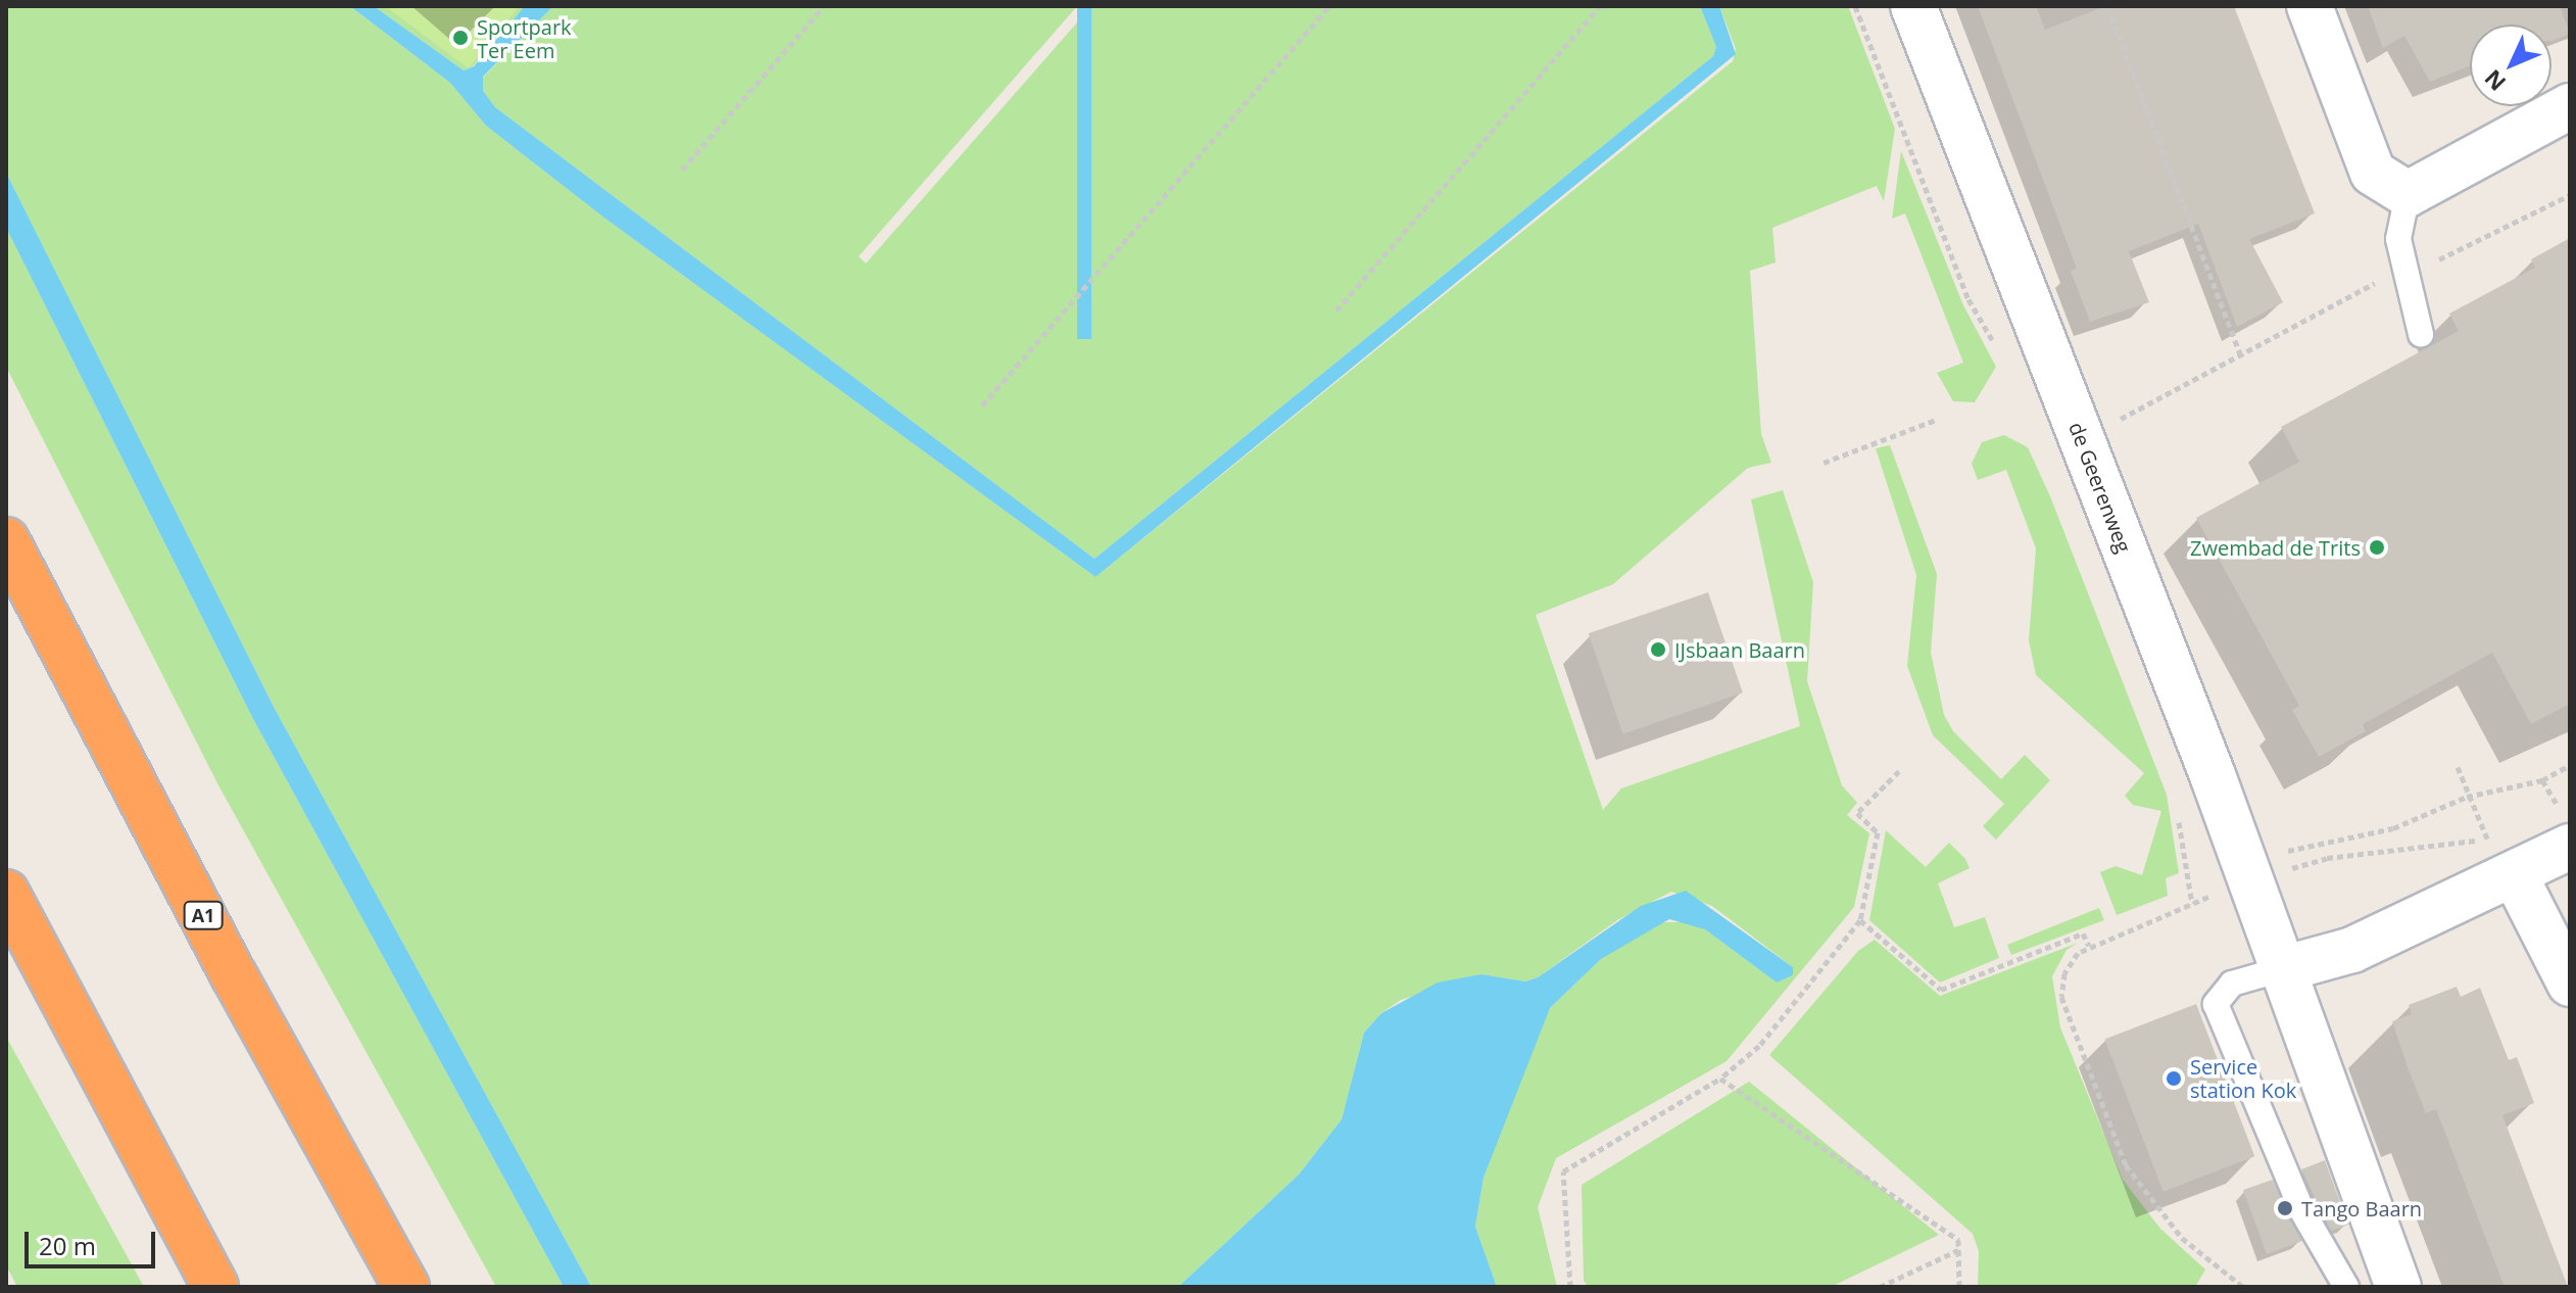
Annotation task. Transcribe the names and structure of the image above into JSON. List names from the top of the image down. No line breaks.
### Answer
{"streets":{"highway":["A1"],"main road":["de Geerenweg"]},"places":["Sportpark Ter Eem","Zwembad de Trits","IJsbaan Baarn","Service station Kok","Tango Baarn"],"scale_bar":"20 m","north":"bottom left"}
